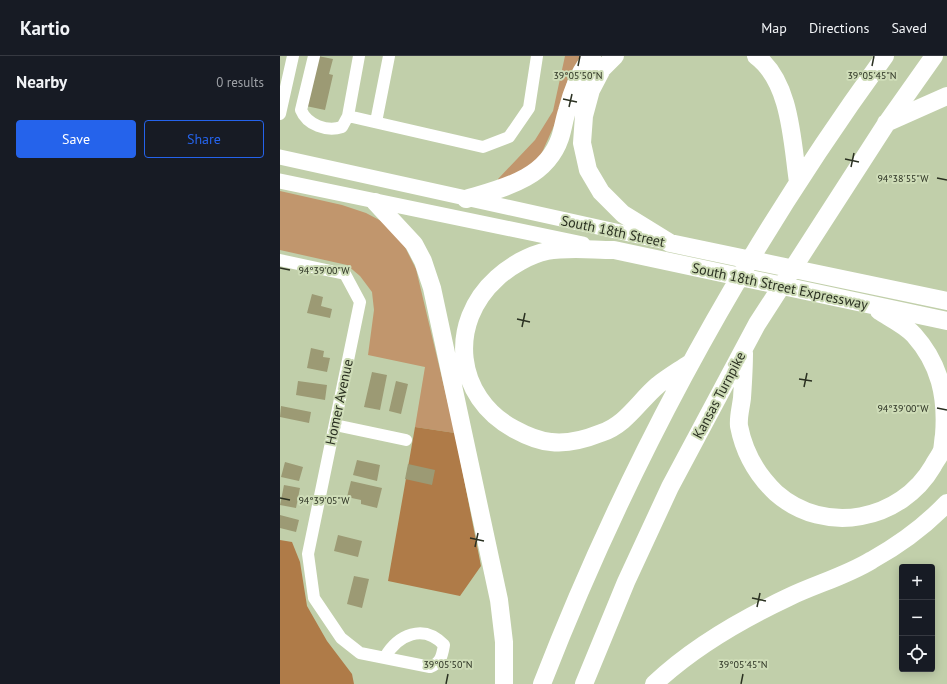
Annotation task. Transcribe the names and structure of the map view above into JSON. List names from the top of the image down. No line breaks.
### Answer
{"streets":{"highway":["South 18th Street","South 18th Street Expressway","Kansas Turnpike"],"street":["Homer Avenue"]},"crossings":[["South 18th Street","South 18th Street Expressway"]],"page":{"header":"Kartio","nav":["Map","Directions","Saved"],"heading":["Nearby","0 results"],"buttons":["Save","Share"],"map_buttons":["+","−"]},"coordinates":["39°05'50\"N","39°05'45\"N","94°38'55\"W","94°39'00\"W","94°39'05\"W"]}
